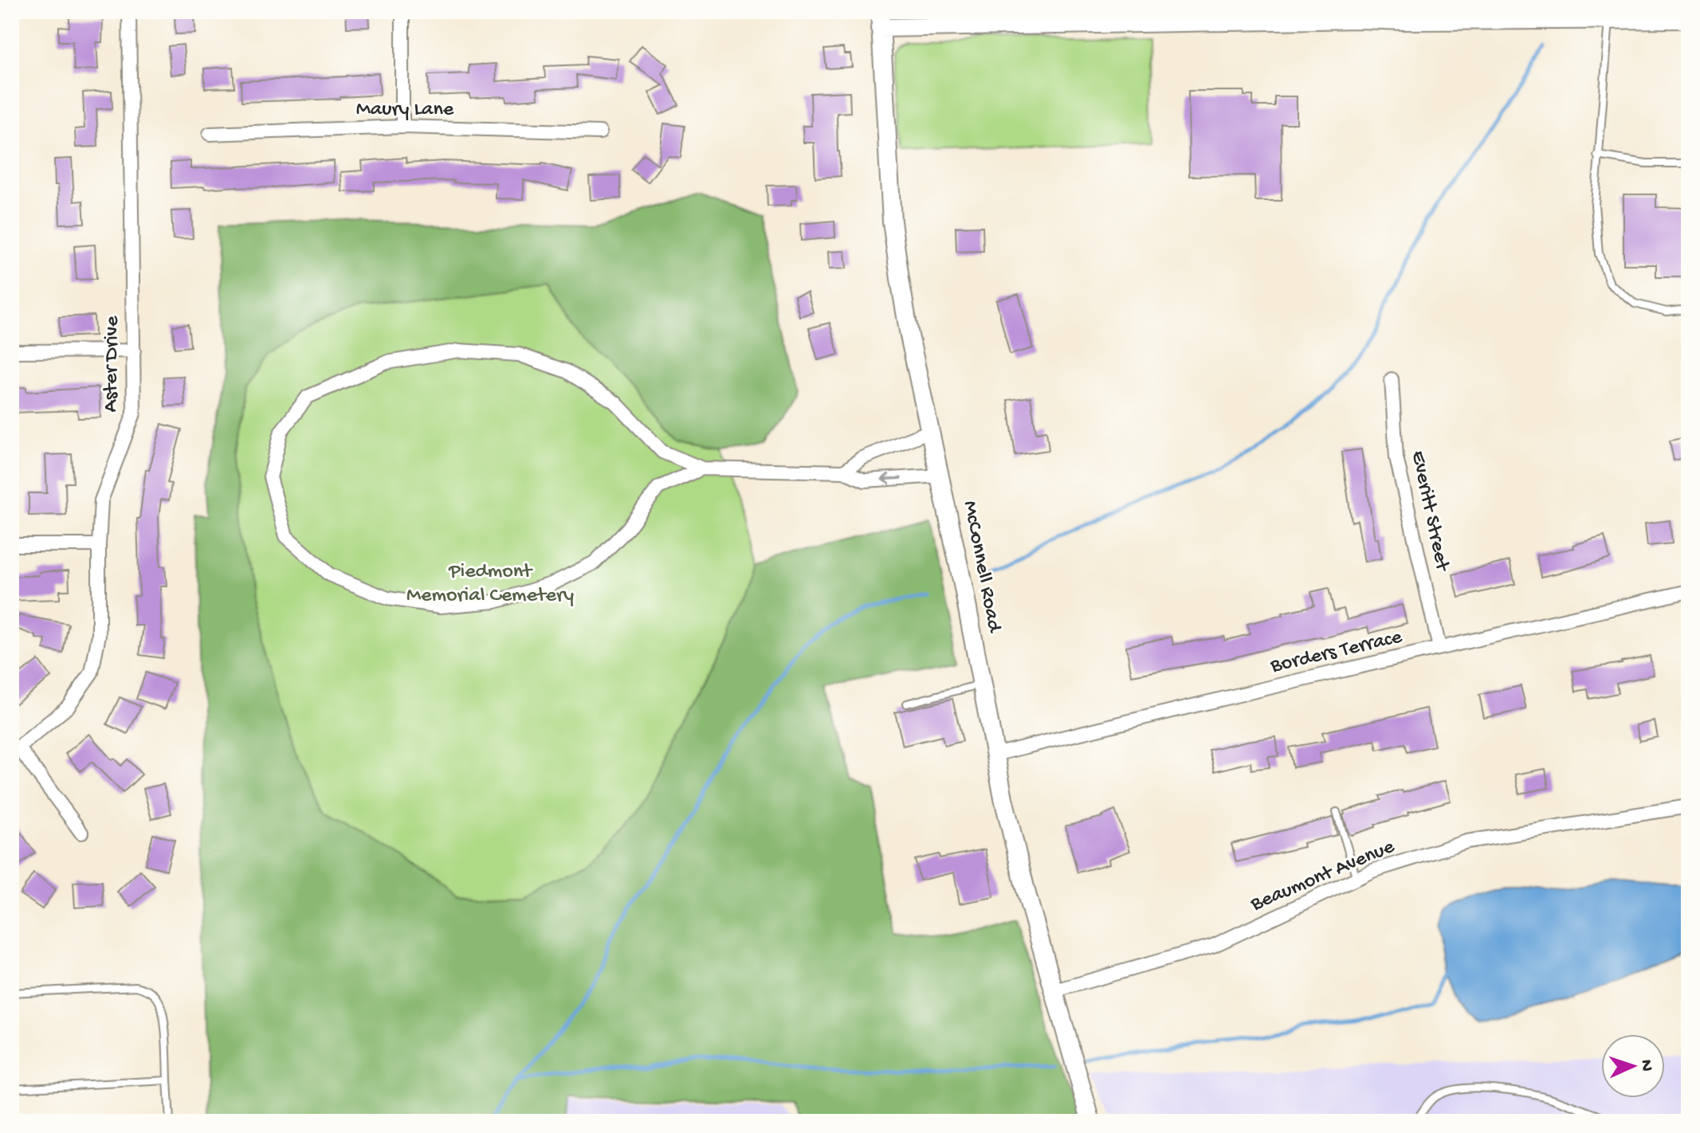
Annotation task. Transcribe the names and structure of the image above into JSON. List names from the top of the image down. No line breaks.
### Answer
{"streets":{"street":["Maury Lane","Aster Drive","Everitt Street","McConnell Road","Borders Terrace","Beaumont Avenue"]},"crossings":[["Everitt Street","Borders Terrace"],["McConnell Road","Borders Terrace"],["McConnell Road","Beaumont Avenue"]],"parks":["Piedmont Memorial Cemetery"],"north":"right"}
